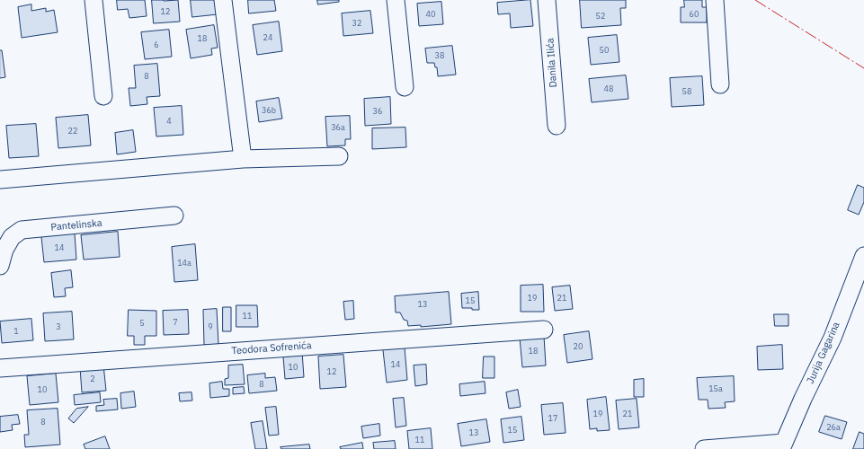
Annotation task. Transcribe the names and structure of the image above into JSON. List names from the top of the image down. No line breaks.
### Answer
{"streets":{"street":["Danila Ilića","Pantelinska","Teodora Sofrenića","Jurija Gagarina"]},"house_numbers":["12","40","60","52","32","24","18","6","50","38","8","48","58","36b","36","4","36a","22","14","14a","19","21","15","13","11","7","5","3","9","1","20","18","14","10","12","2","8","15a","10","19","21","17","8","26a","15","13","11"]}
